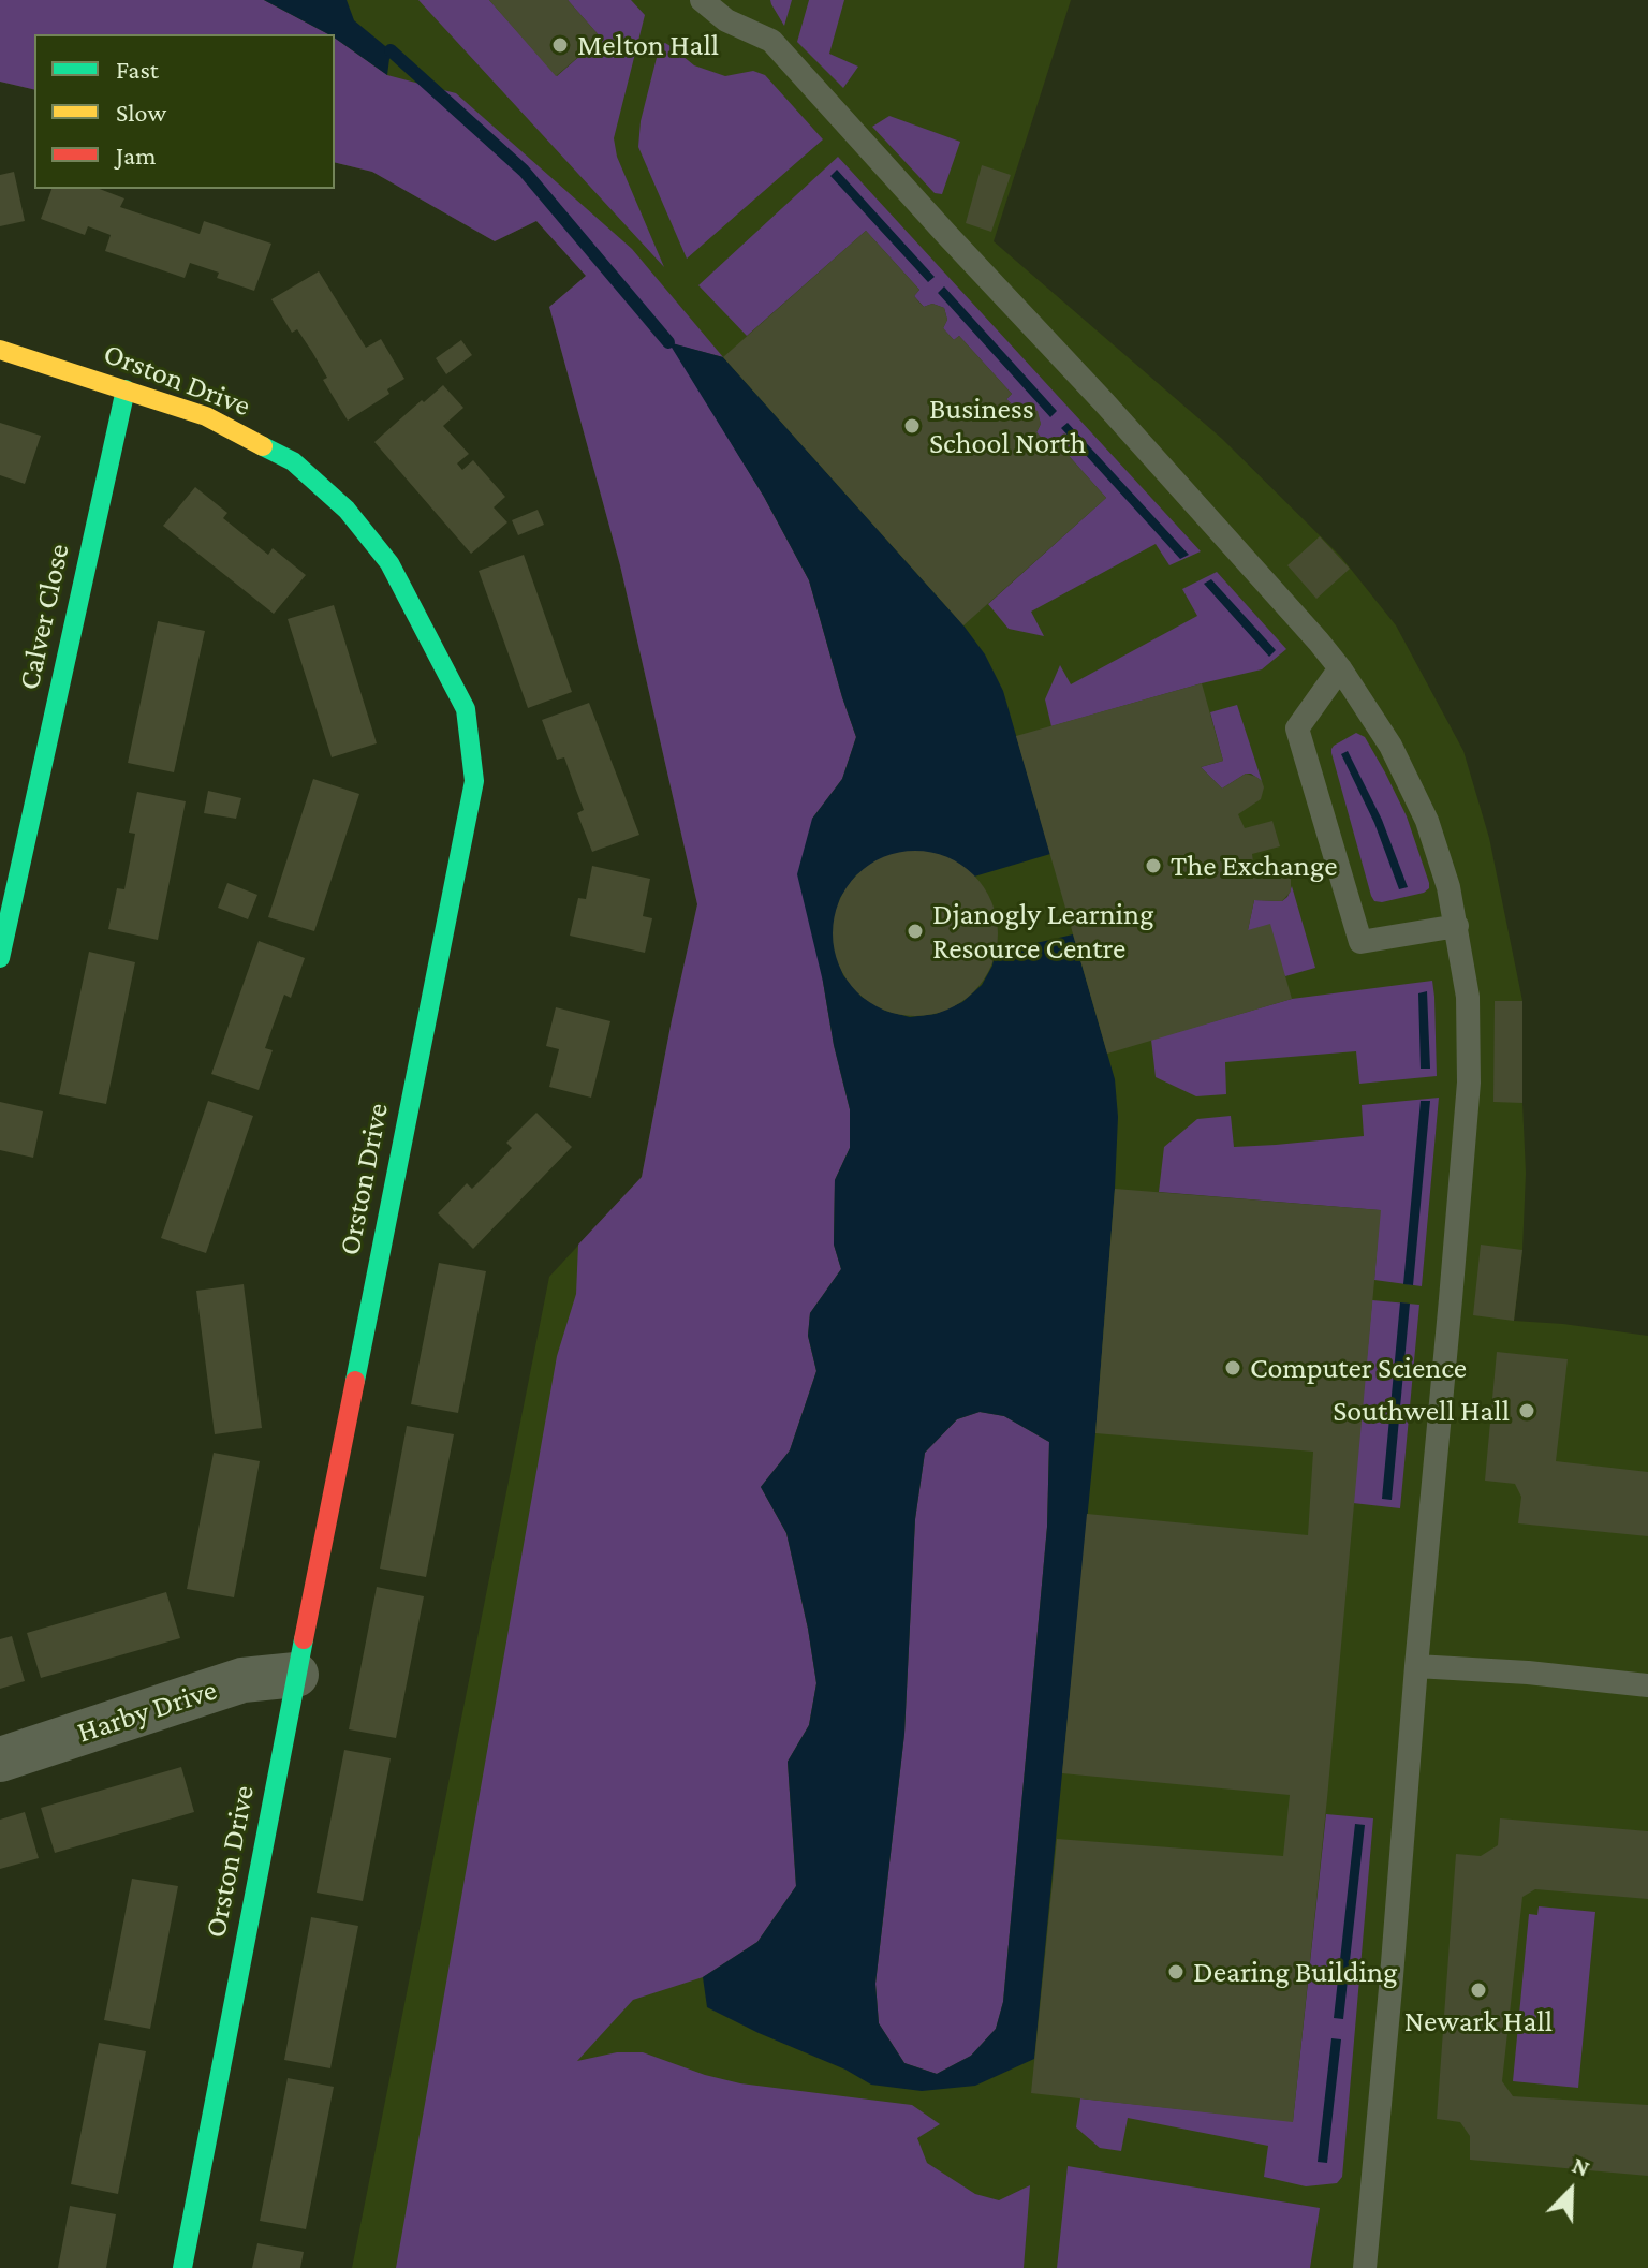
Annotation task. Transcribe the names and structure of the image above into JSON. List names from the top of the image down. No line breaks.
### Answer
{"streets":{"street":["Orston Drive","Calver Close","Harby Drive"]},"crossings":[["Orston Drive","Calver Close"],["Orston Drive","Harby Drive"]],"places":["Melton Hall","Business School North","The Exchange","Djanogly Learning Resource Centre","Computer Science","Southwell Hall","Dearing Building","Newark Hall"],"legend":["Fast","Slow","Jam"],"north":"top right"}
